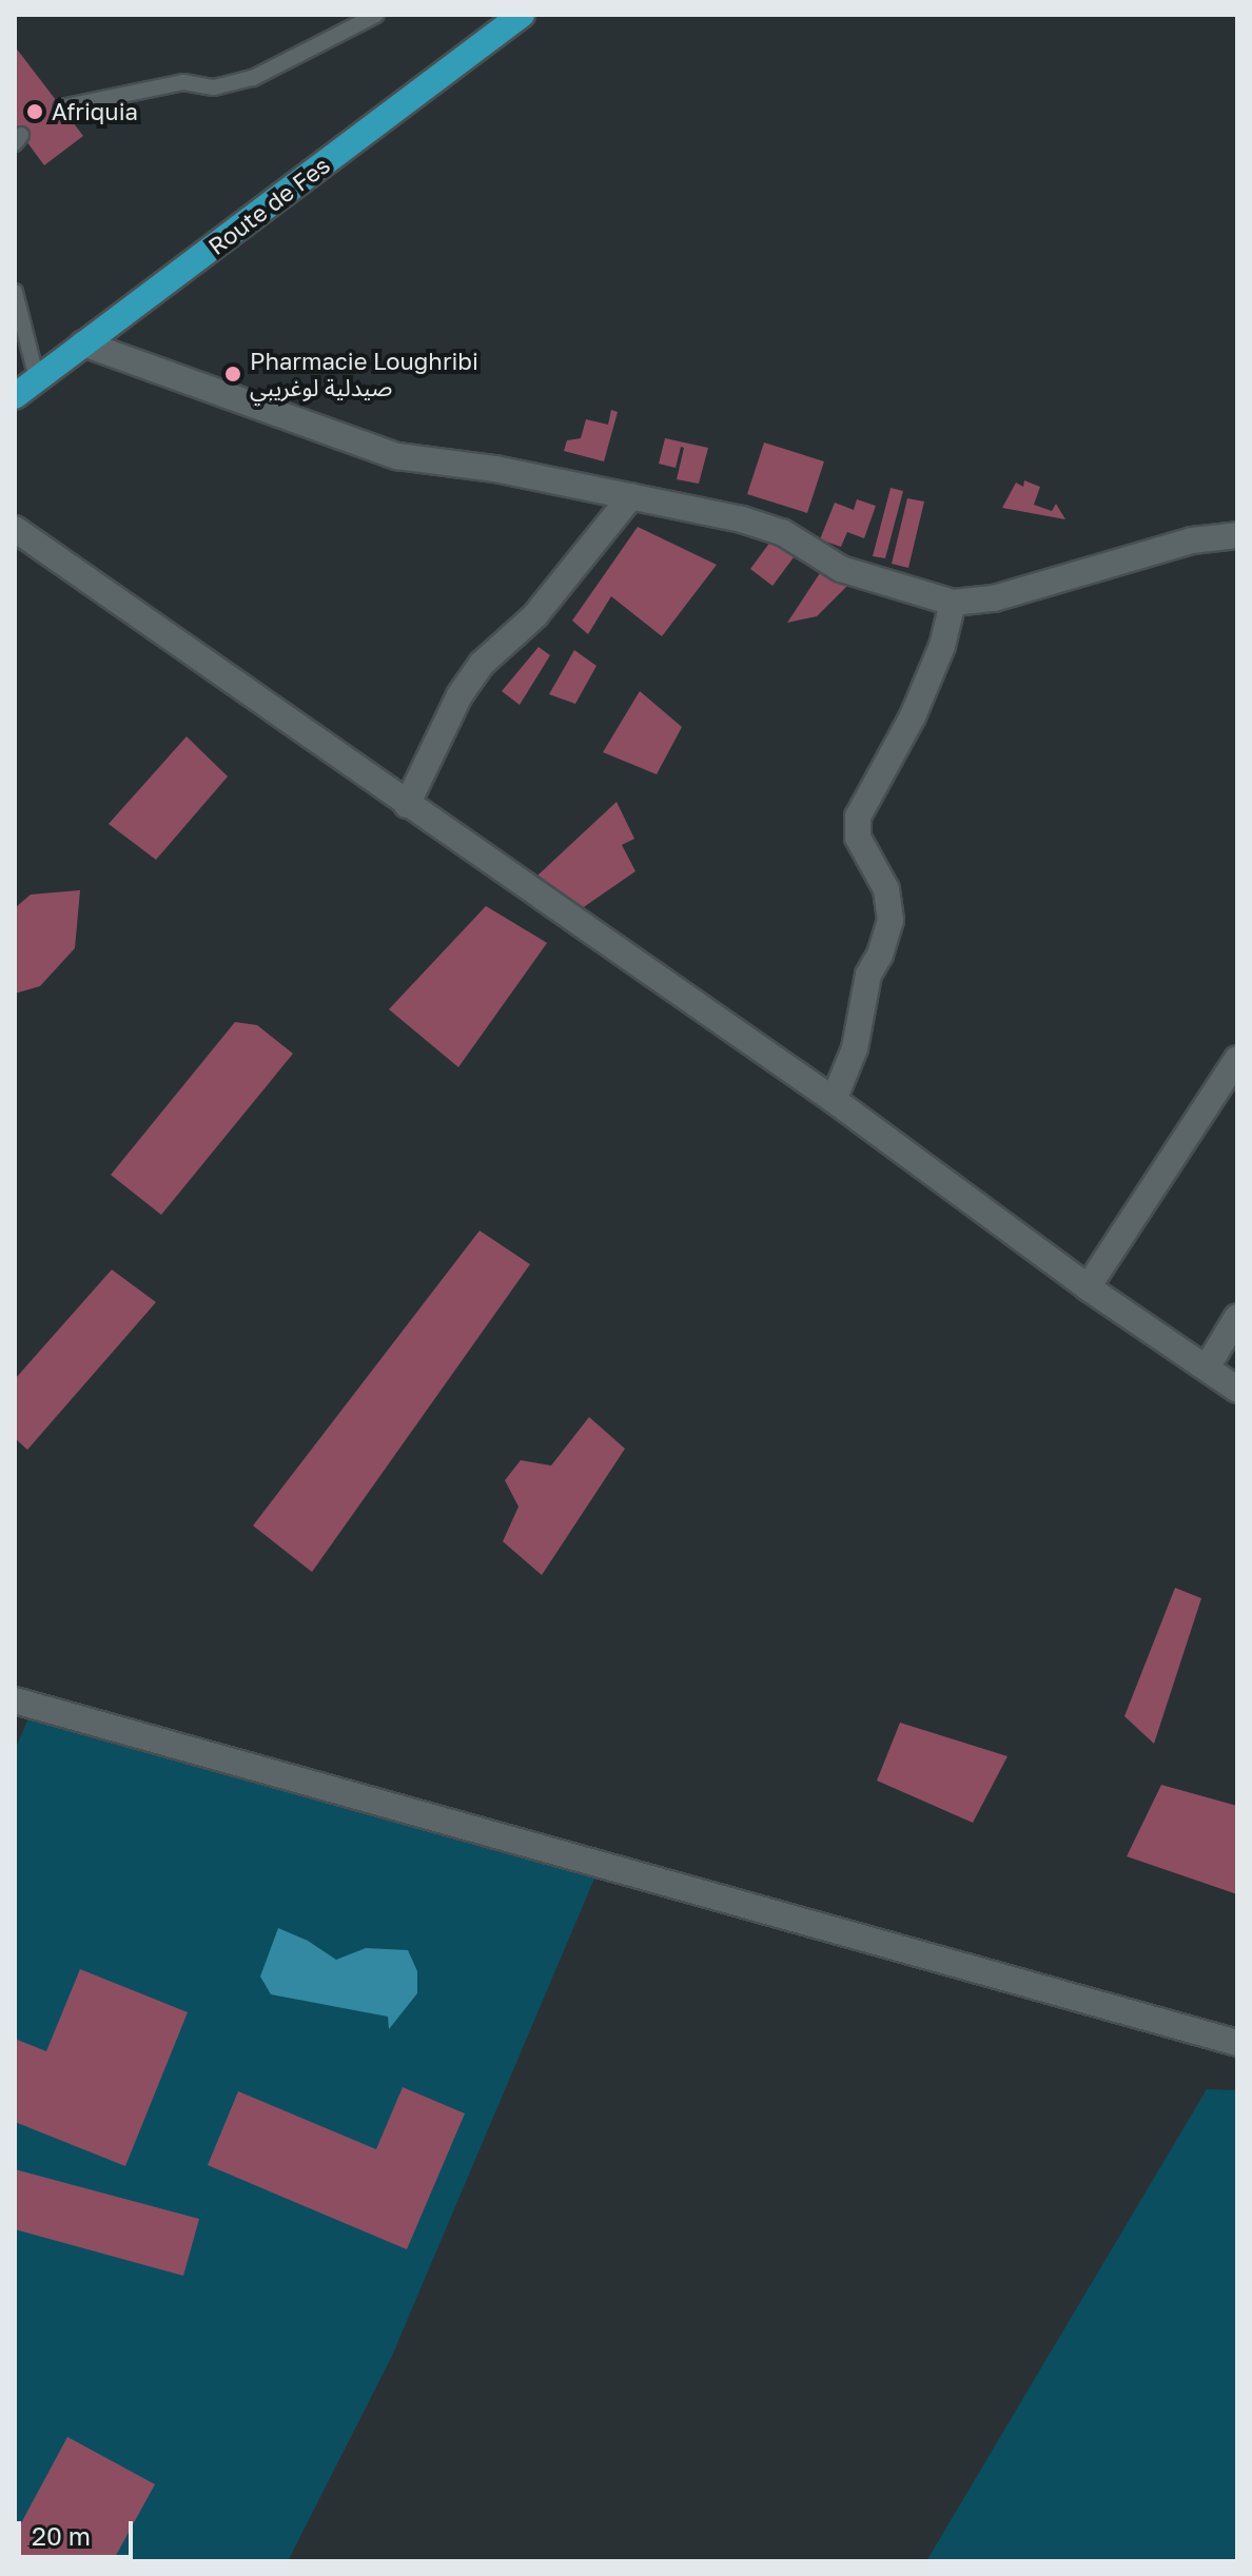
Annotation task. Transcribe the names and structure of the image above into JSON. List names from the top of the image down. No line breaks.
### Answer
{"streets":{"main road":["Route de Fes"]},"places":["Afriquia","Pharmacie Loughribi صيدلية لوغريبي"],"scale_bar":"20 m"}
